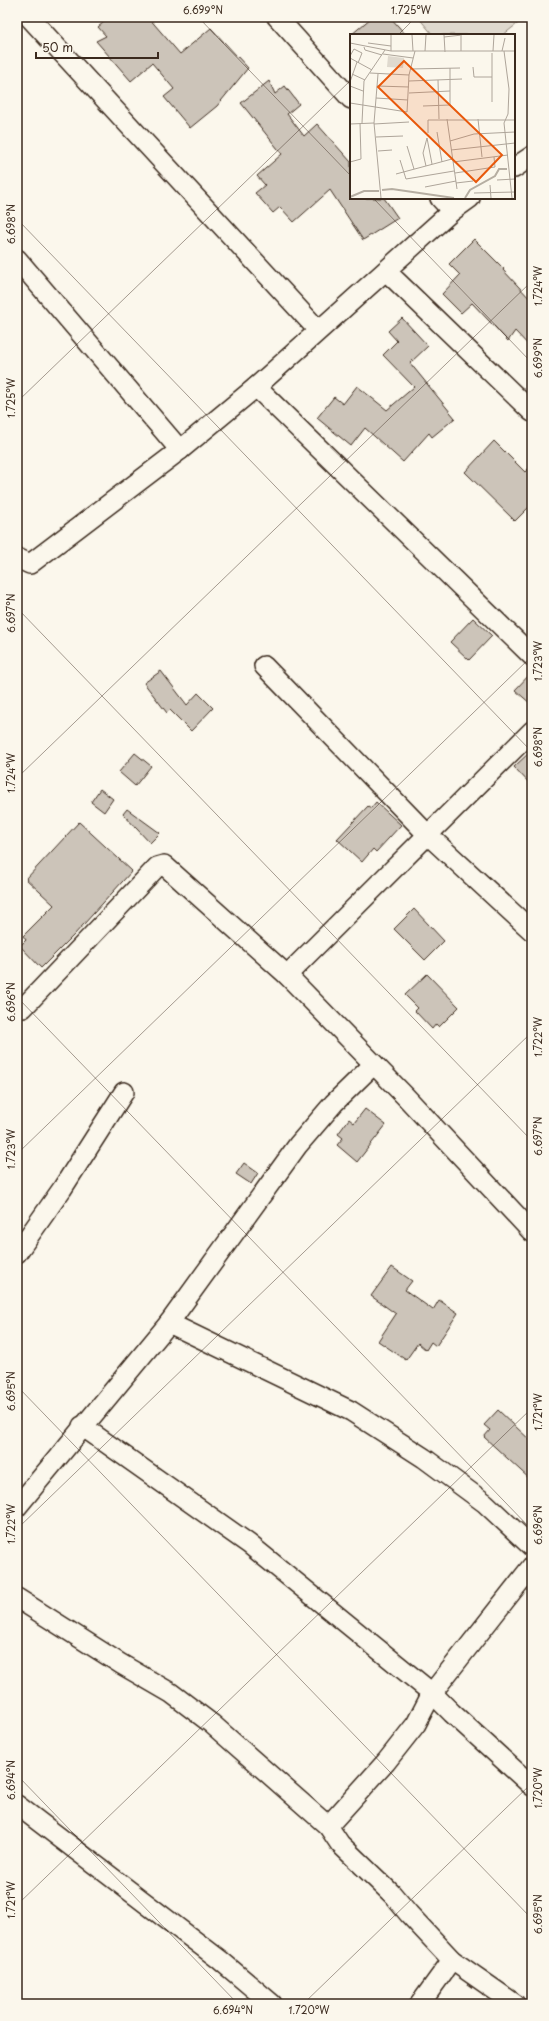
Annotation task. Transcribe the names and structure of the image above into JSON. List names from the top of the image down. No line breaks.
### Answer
{"scale_bar":"50 m","coordinates":["6.699°N","1.725°W","6.698°N","1.724°W","6.697°N","1.723°W","6.696°N","1.722°W","6.695°N","1.721°W","6.694°N","1.720°W"]}
